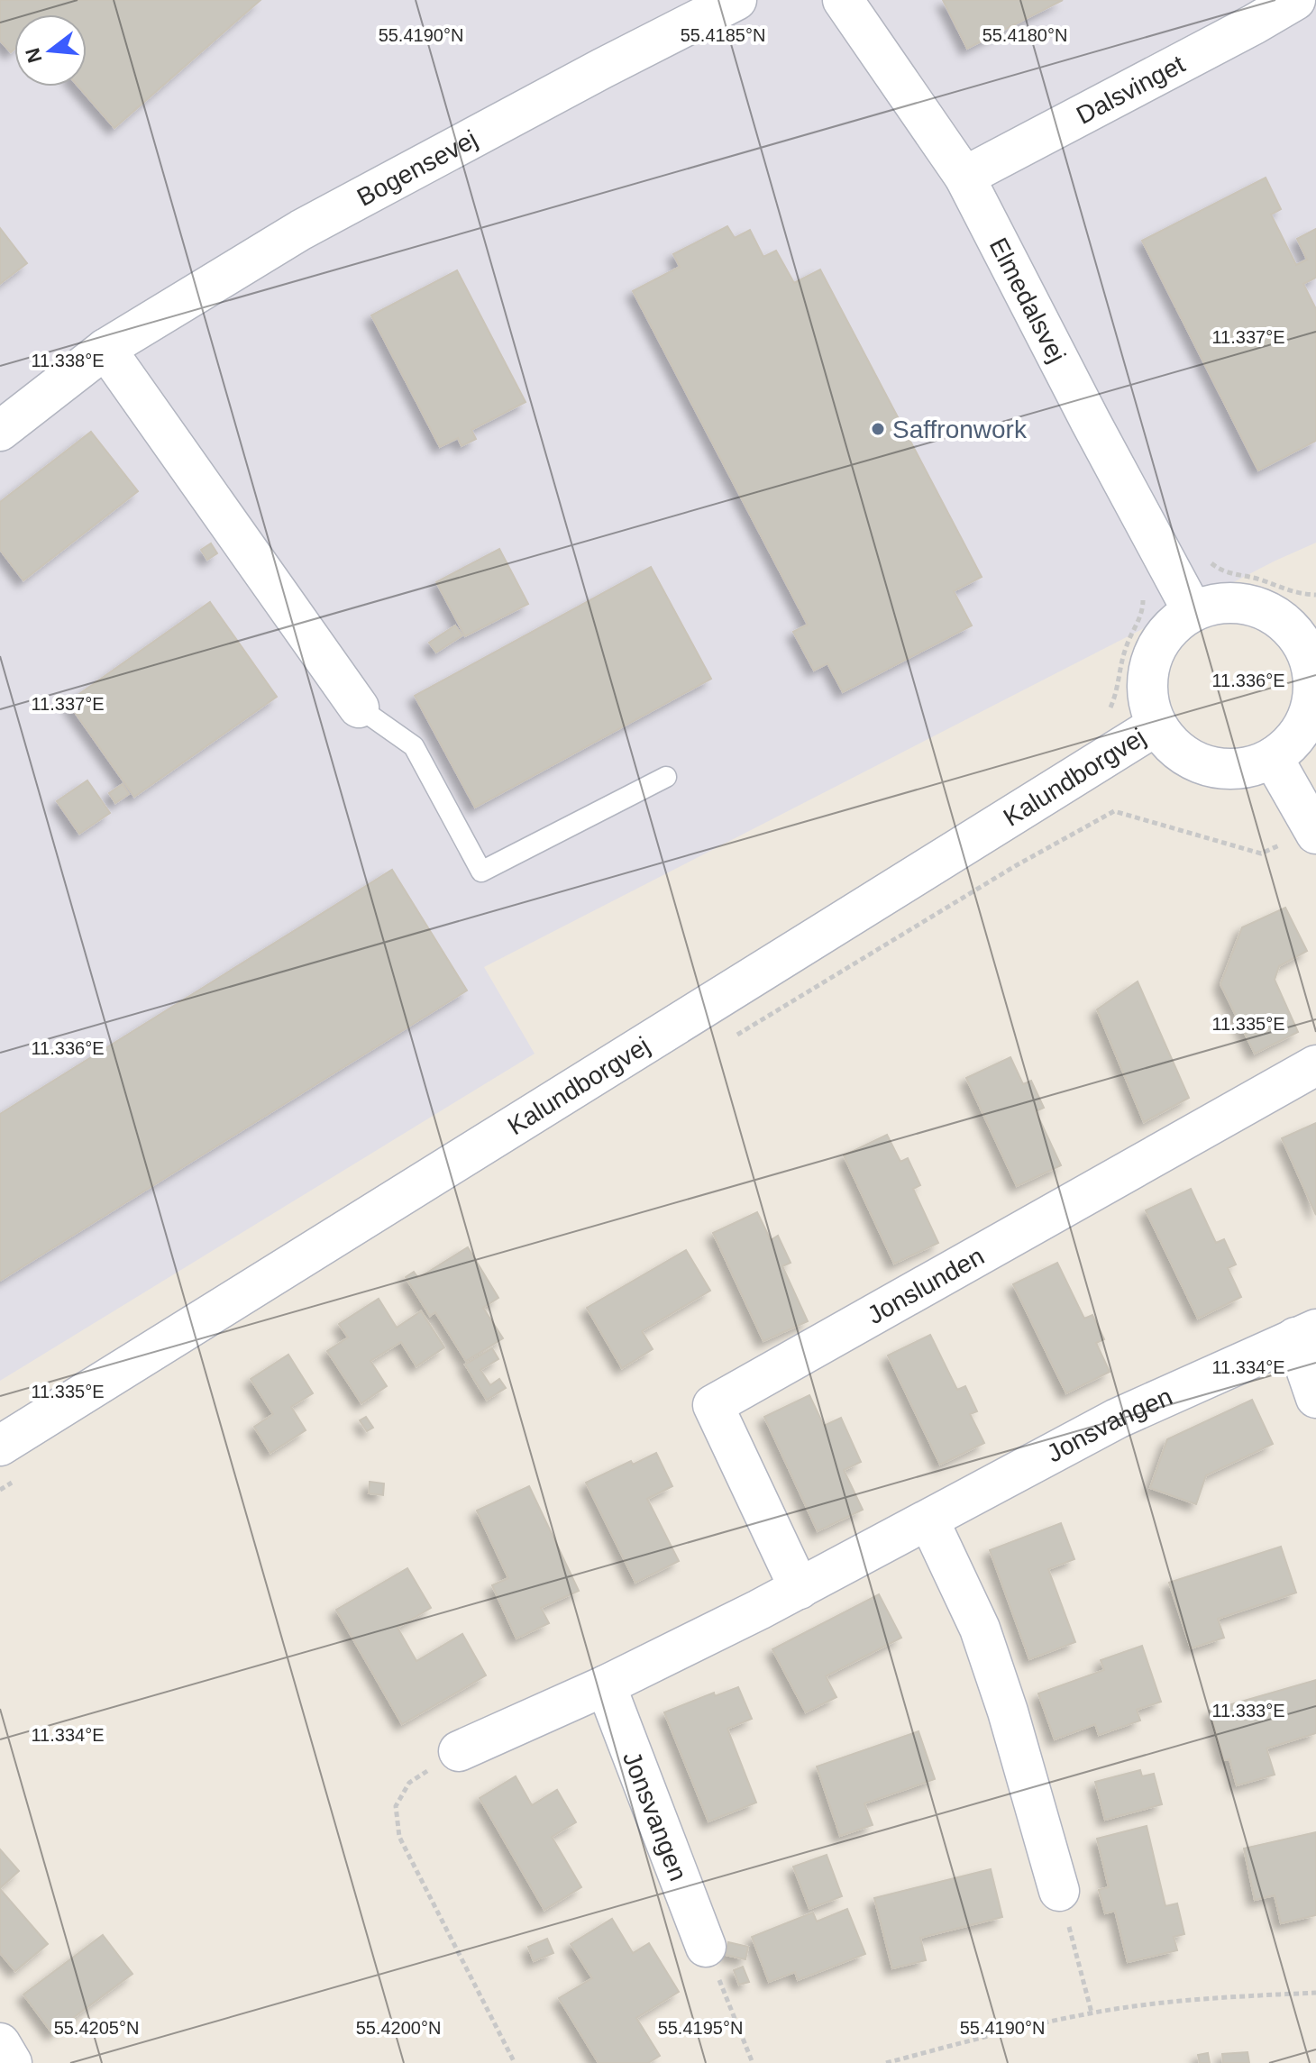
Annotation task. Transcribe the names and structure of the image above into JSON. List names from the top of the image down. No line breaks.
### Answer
{"streets":{"street":["Dalsvinget","Bogensevej","Elmedalsvej","Kalundborgvej","Jonslunden","Jonsvangen"]},"crossings":[["Dalsvinget","Elmedalsvej"],["Elmedalsvej","Kalundborgvej"],["Jonslunden","Jonsvangen"]],"places":["Saffronwork"],"north":"left","coordinates":["55.4190°N","55.4185°N","55.4180°N","11.337°E","11.338°E","11.336°E","11.335°E","11.334°E","11.333°E","55.4205°N","55.4200°N","55.4195°N"]}
